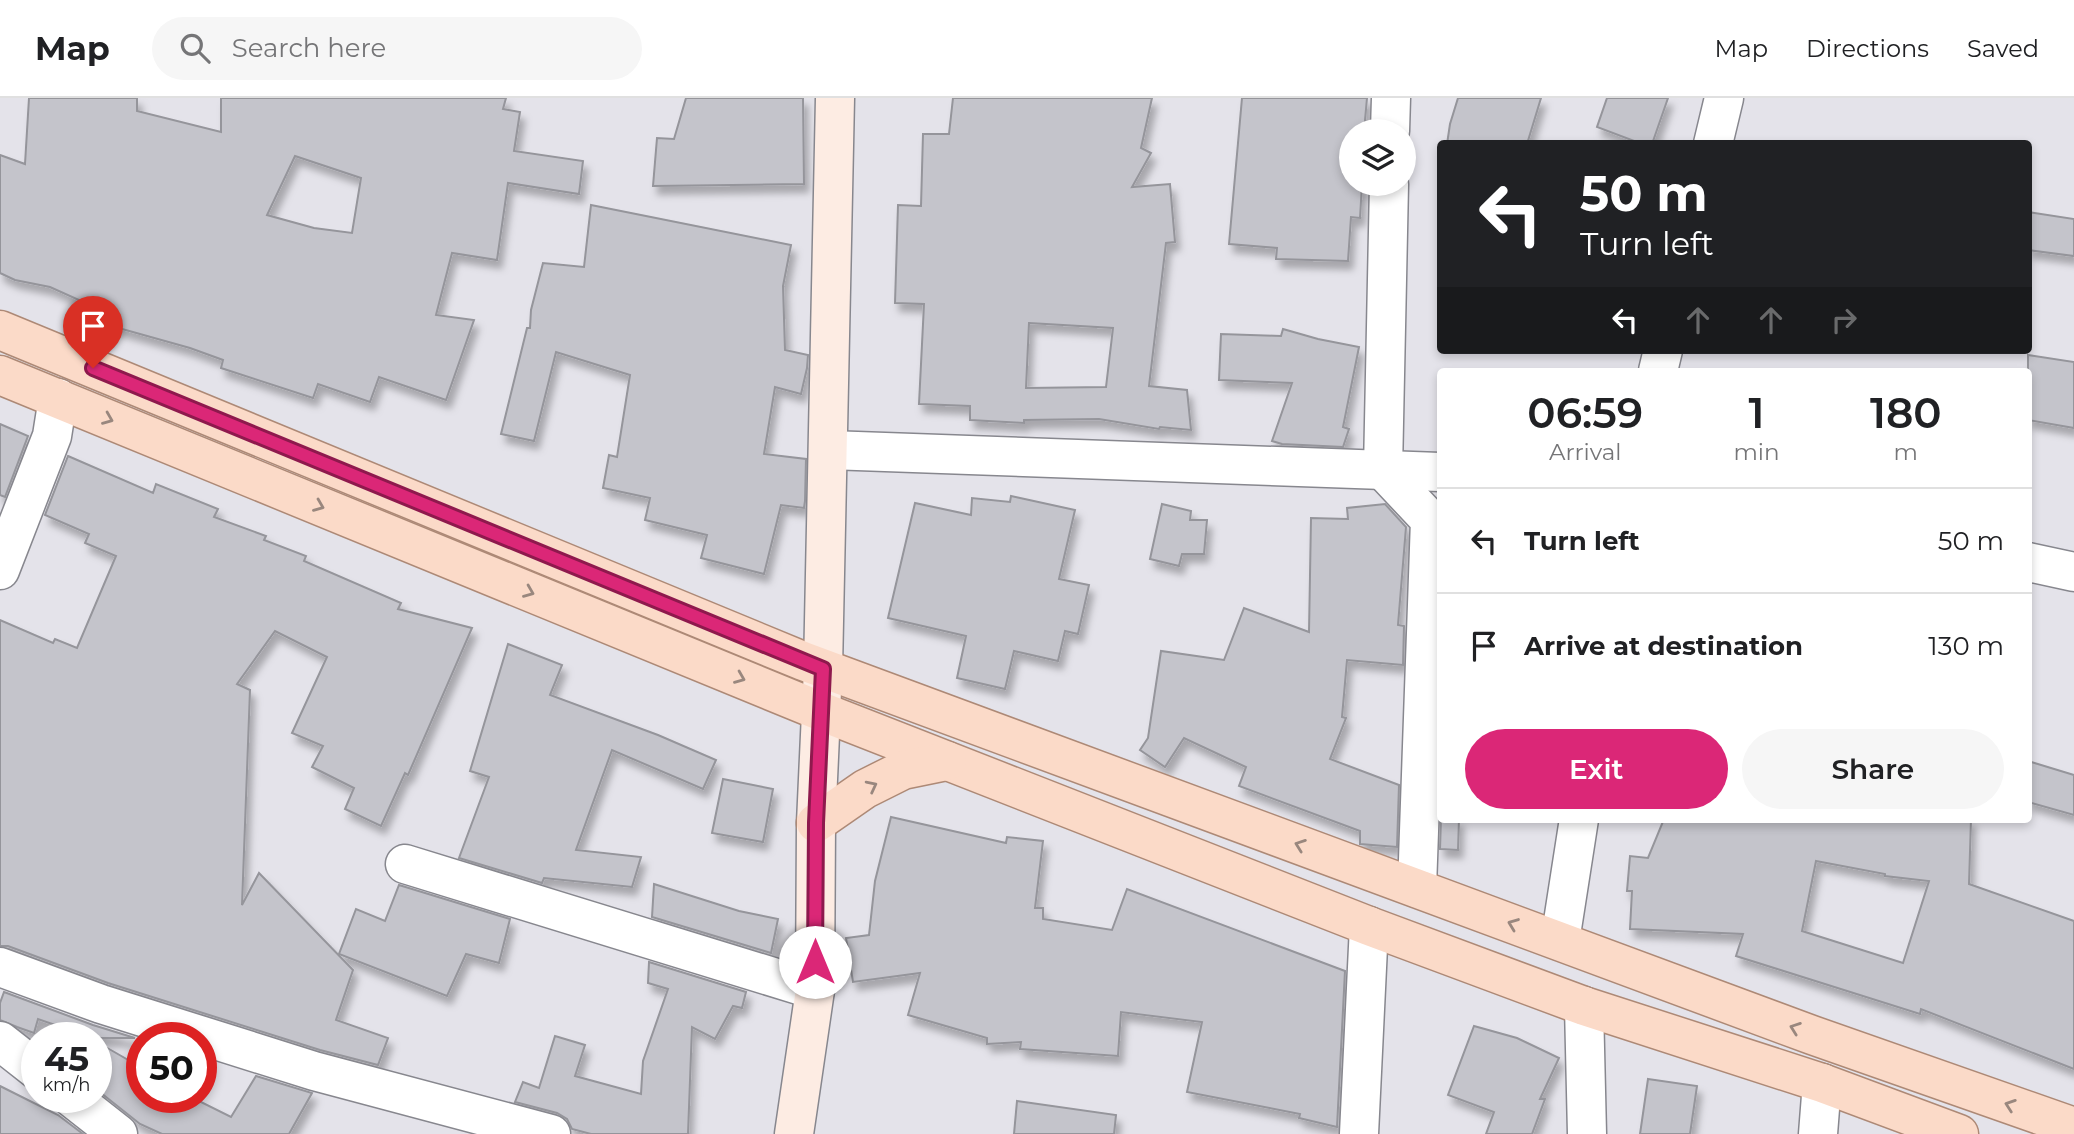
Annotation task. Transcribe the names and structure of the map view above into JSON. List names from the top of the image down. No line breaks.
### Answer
{"page":{"header":"Map","search":"Search here","nav":["Map","Directions","Saved"],"turn":["50 m","Turn left"],"eta":["06:59","Arrival","1","min","180","m"],"list":[{"name":"Turn left","value":"50 m"},{"name":"Arrive at destination","value":"130 m"}],"buttons":["Exit","Share"],"speed":"45 km/h","limit":"50"}}
